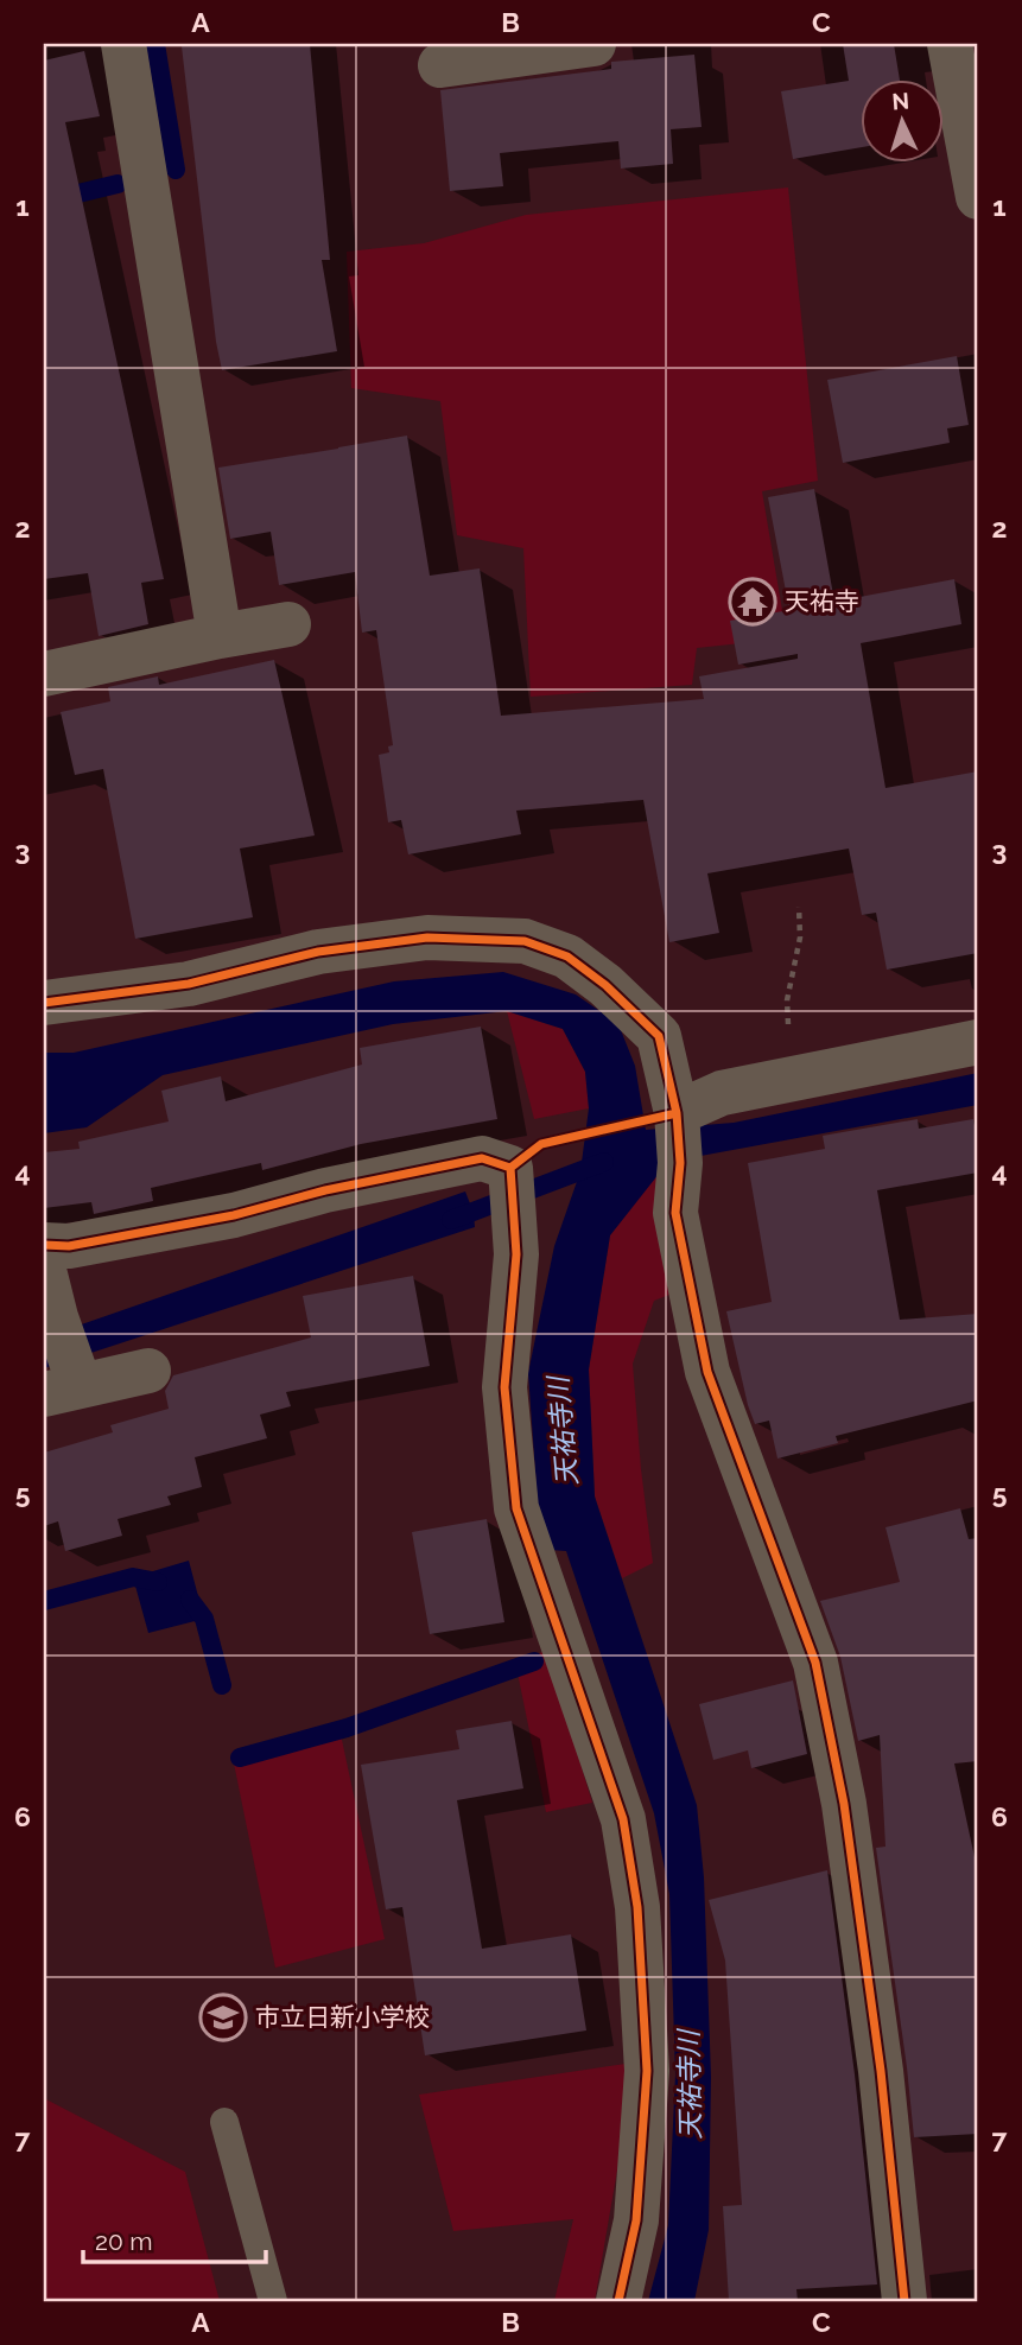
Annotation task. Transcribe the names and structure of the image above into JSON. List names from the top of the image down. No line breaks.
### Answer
{"water":["天祐寺川"],"places":{"temple":["天祐寺"],"school or university":["市立日新小学校"]},"scale_bar":"20 m","north":"top","grid":{"columns":["A","B","C"],"rows":["1","2","3","4","5","6","7"]}}
